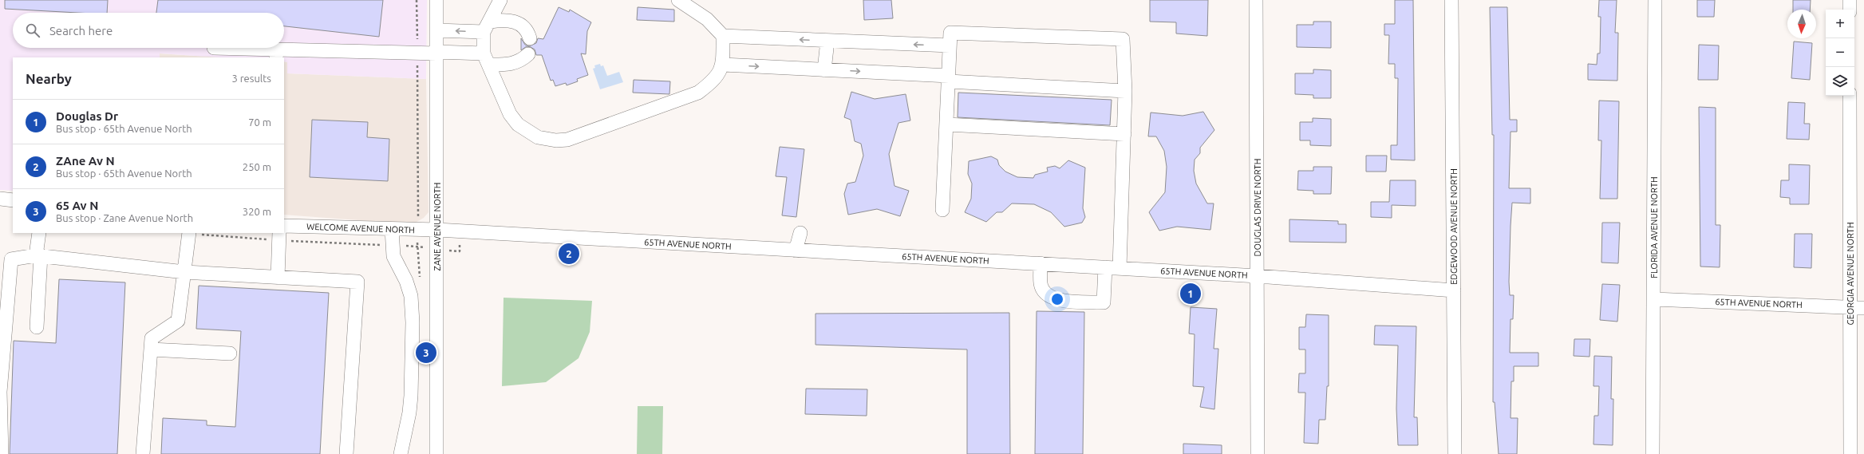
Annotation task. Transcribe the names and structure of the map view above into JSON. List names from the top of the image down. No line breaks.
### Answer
{"streets":{"street":["DOUGLAS DRIVE NORTH","ZANE AVENUE NORTH","EDGEWOOD AVENUE NORTH","FLORIDA AVENUE NORTH","WELCOME AVENUE NORTH","65TH AVENUE NORTH","GEORGIA AVENUE NORTH"]},"crossings":[["DOUGLAS DRIVE NORTH","65TH AVENUE NORTH"],["ZANE AVENUE NORTH","WELCOME AVENUE NORTH"],["ZANE AVENUE NORTH","65TH AVENUE NORTH"],["EDGEWOOD AVENUE NORTH","65TH AVENUE NORTH"],["FLORIDA AVENUE NORTH","65TH AVENUE NORTH"],["WELCOME AVENUE NORTH","65TH AVENUE NORTH"],["65TH AVENUE NORTH","GEORGIA AVENUE NORTH"]],"north":"bottom","page":{"map_buttons":["+","−"],"search":"Search here","heading":["Nearby","3 results"],"list":[{"mark":"1","name":"Douglas Dr","note":"Bus stop · 65th Avenue North","value":"70 m"},{"mark":"2","name":"ZAne Av N","note":"Bus stop · 65th Avenue North","value":"250 m"},{"mark":"3","name":"65 Av N","note":"Bus stop · Zane Avenue North","value":"320 m"}],"pins":["2","1","3"]}}
